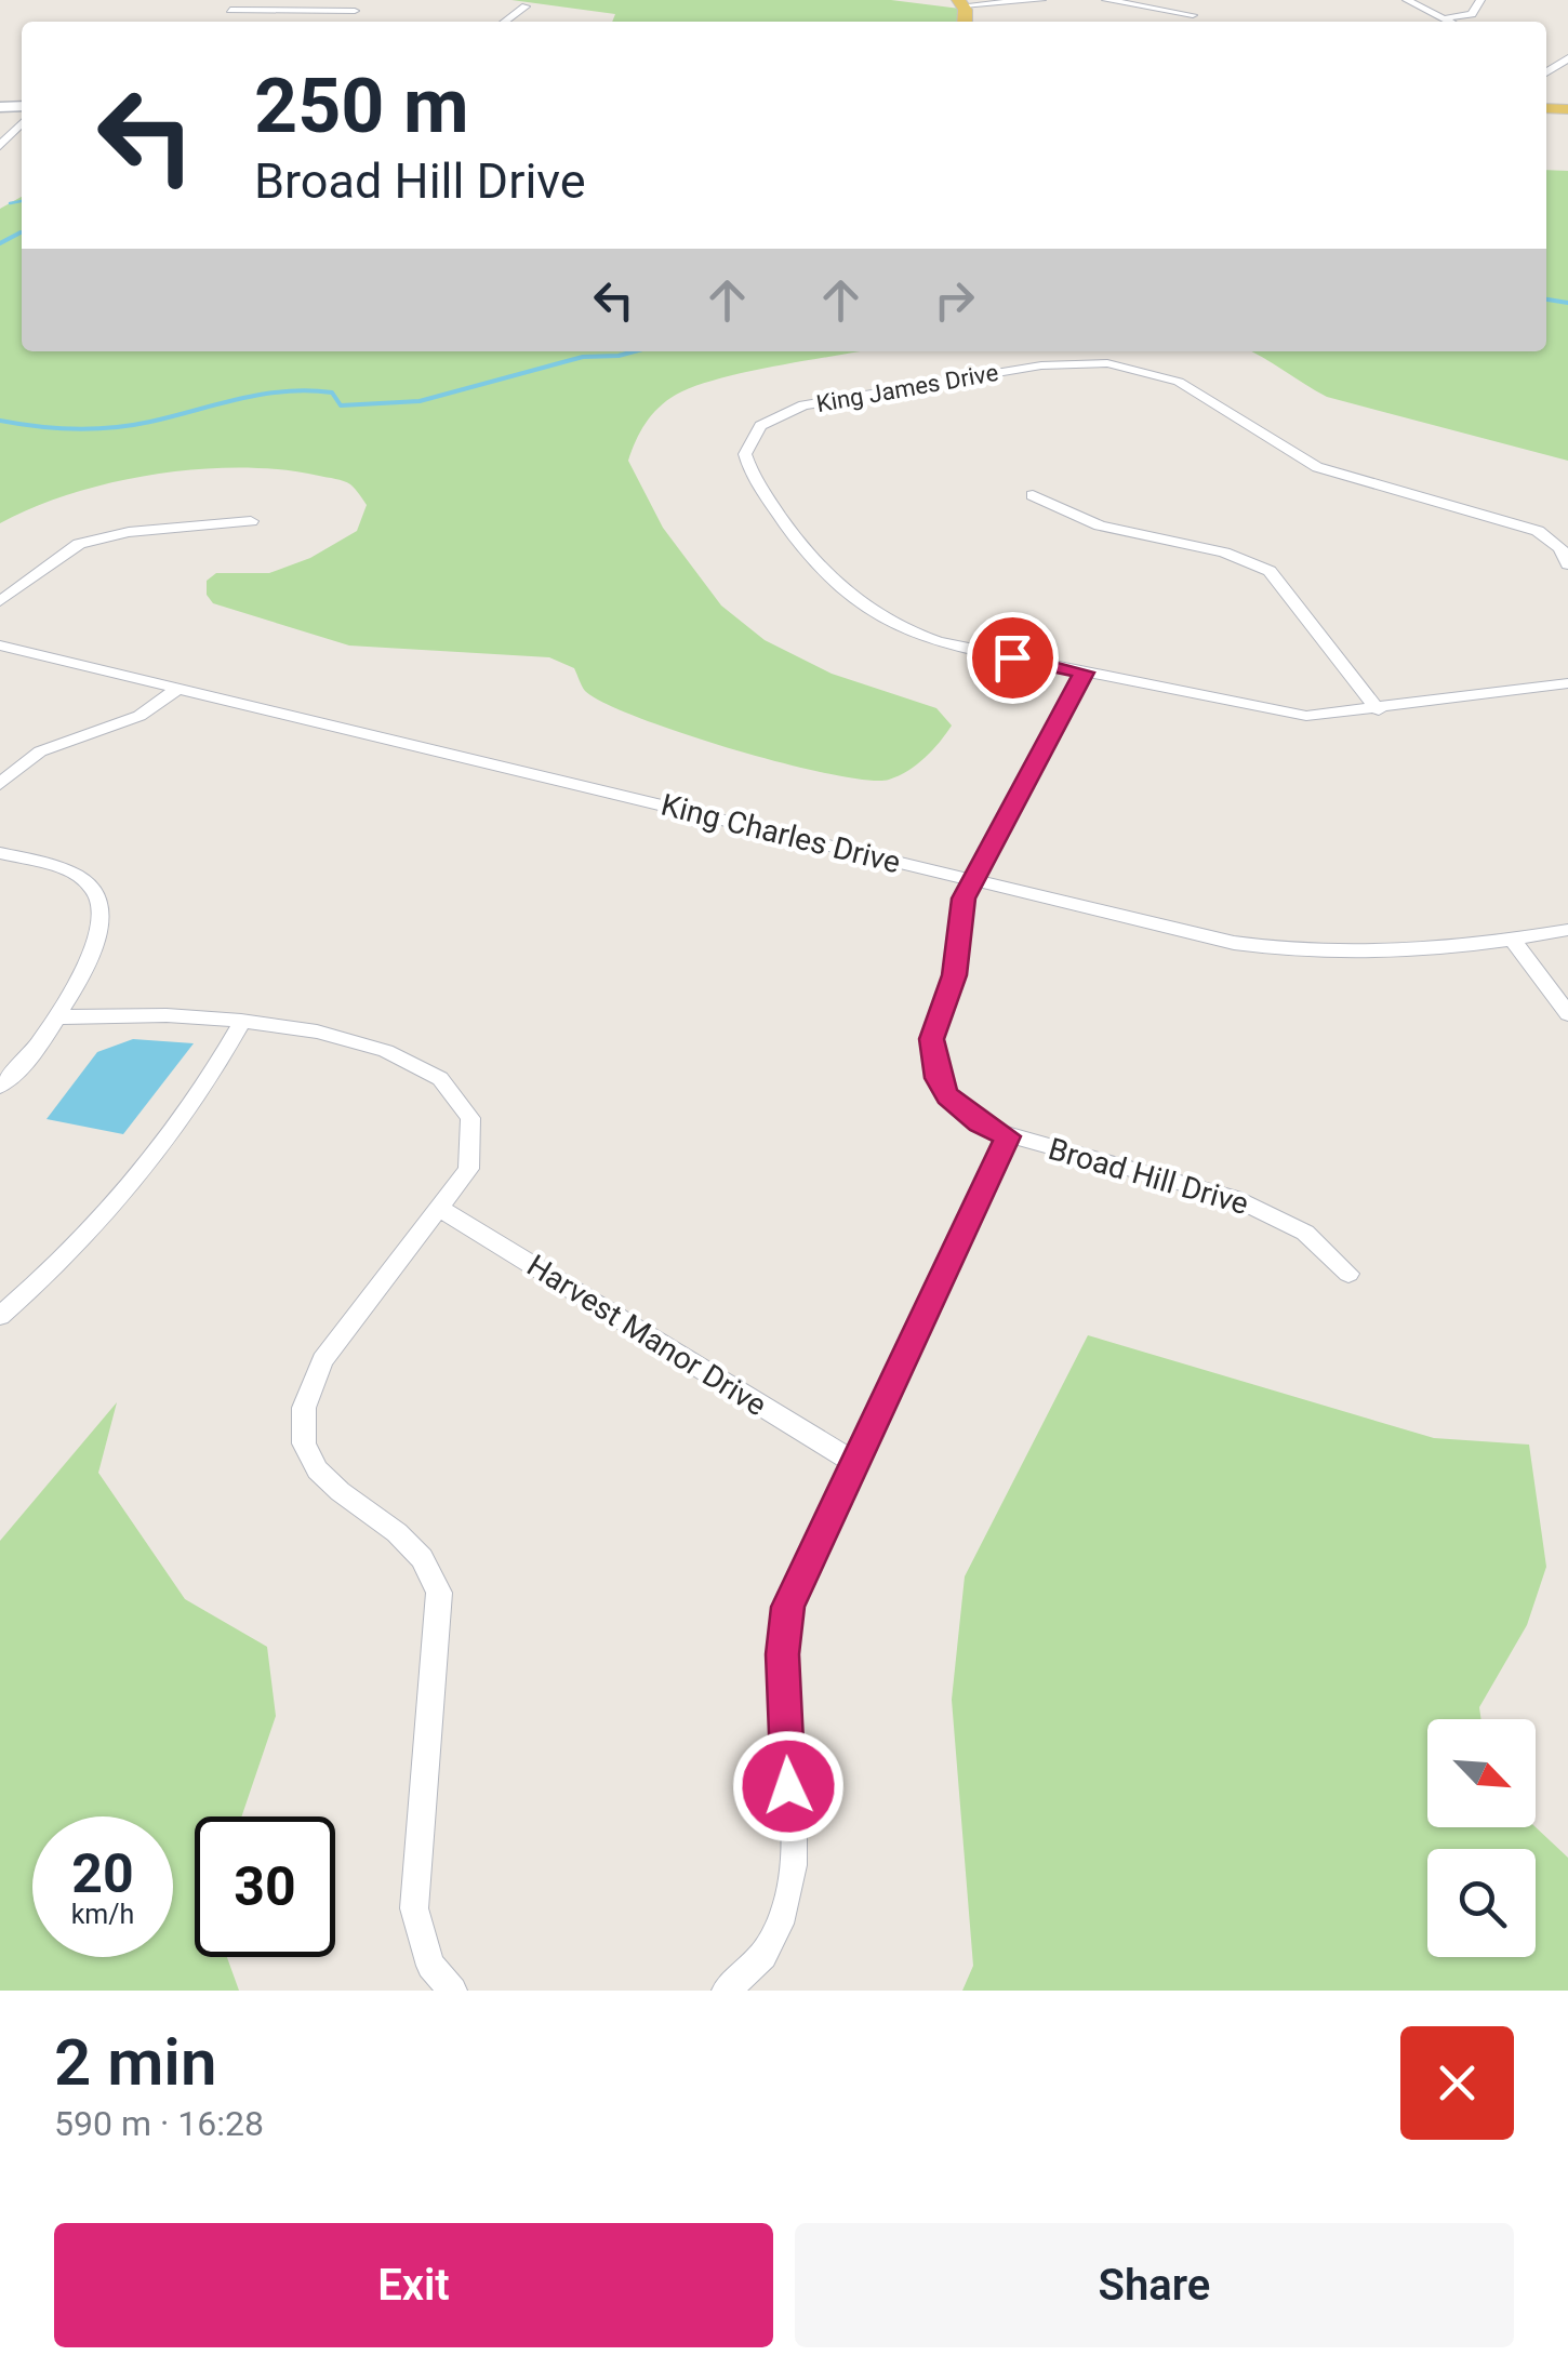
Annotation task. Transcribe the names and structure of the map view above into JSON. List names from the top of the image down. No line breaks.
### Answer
{"streets":{"street":["King James Drive","King Charles Drive","Broad Hill Drive","Harvest Manor Drive"]},"crossings":[["King James Drive","Broad Hill Drive"],["King Charles Drive","Broad Hill Drive"]],"north":"bottom right","page":{"turn":["250 m","Broad Hill Drive"],"speed":"20 km/h","limit":"30","heading":["2 min","590 m · 16:28"],"buttons":["Exit","Share"]}}
